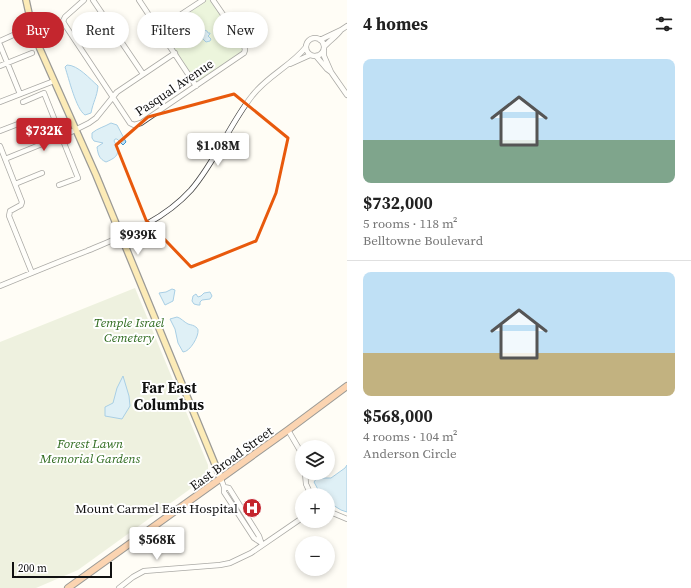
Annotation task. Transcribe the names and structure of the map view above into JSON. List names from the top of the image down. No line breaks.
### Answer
{"streets":{"highway":["East Broad Street"],"street":["Pasqual Avenue"]},"districts":["Far East Columbus"],"parks":["Temple Israel Cemetery","Forest Lawn Memorial Gardens"],"places":{"hospital":["Mount Carmel East Hospital"]},"scale_bar":"200 m","page":{"heading":"4 homes","chip":["Buy","Rent","Filters","New"],"list":[{"name":"$732,000","note":"5 rooms · 118 m² · Belltowne Boulevard"},{"name":"$568,000","note":"4 rooms · 104 m² · Anderson Circle"}],"price":["$732K","$1.08M","$939K","$568K"],"map_buttons":["+","−"],"scale":"200 m"}}
